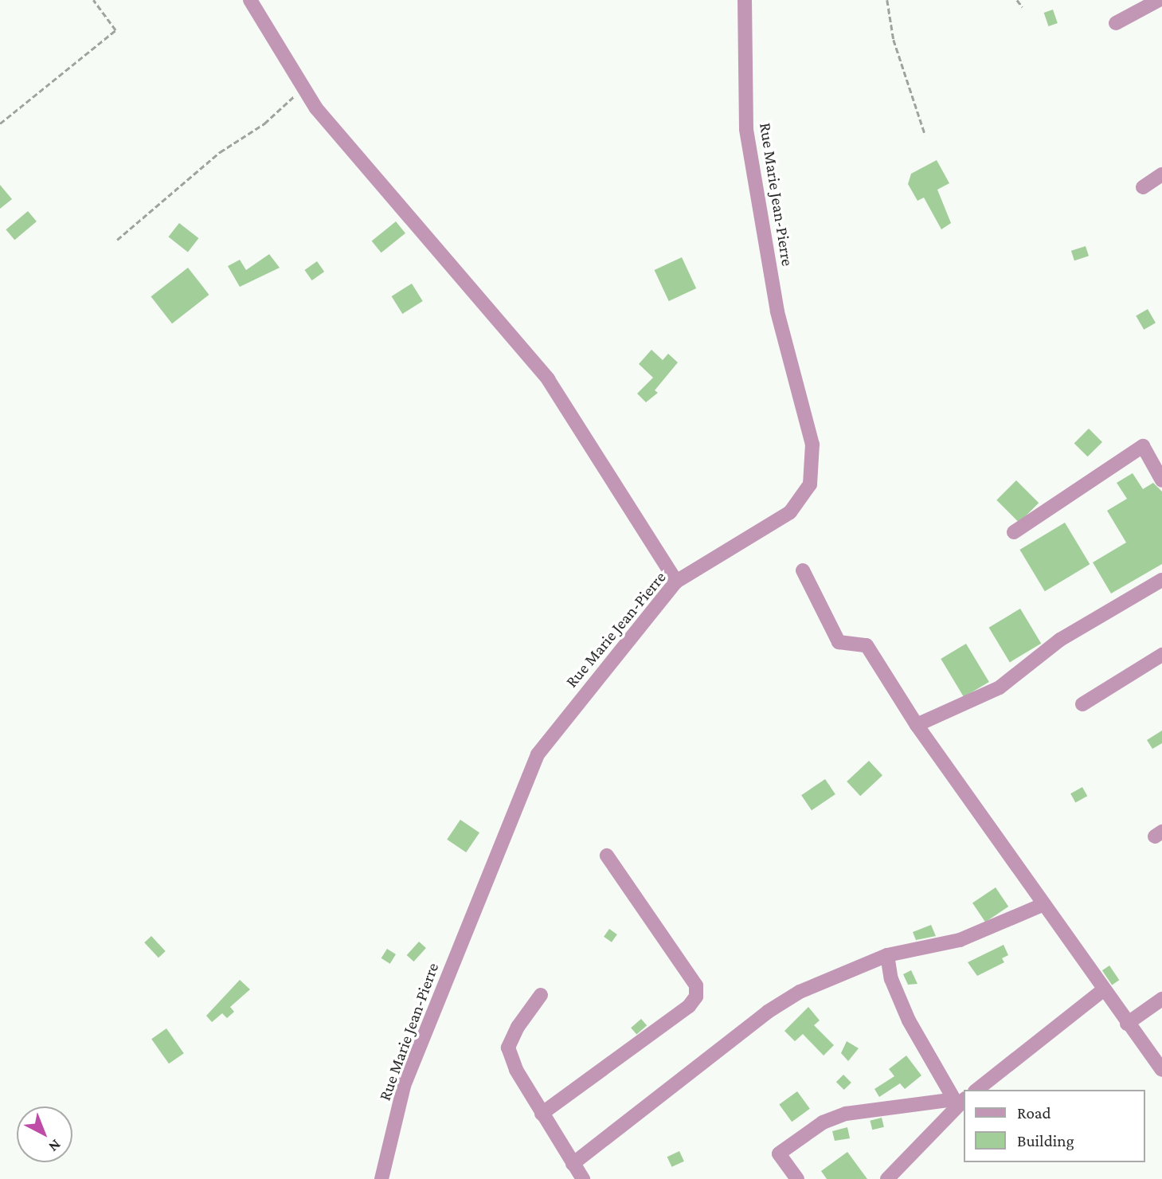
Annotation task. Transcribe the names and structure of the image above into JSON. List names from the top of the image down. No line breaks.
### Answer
{"streets":{"street":["Rue Marie Jean-Pierre"]},"legend":["Road","Building"],"north":"bottom right"}
